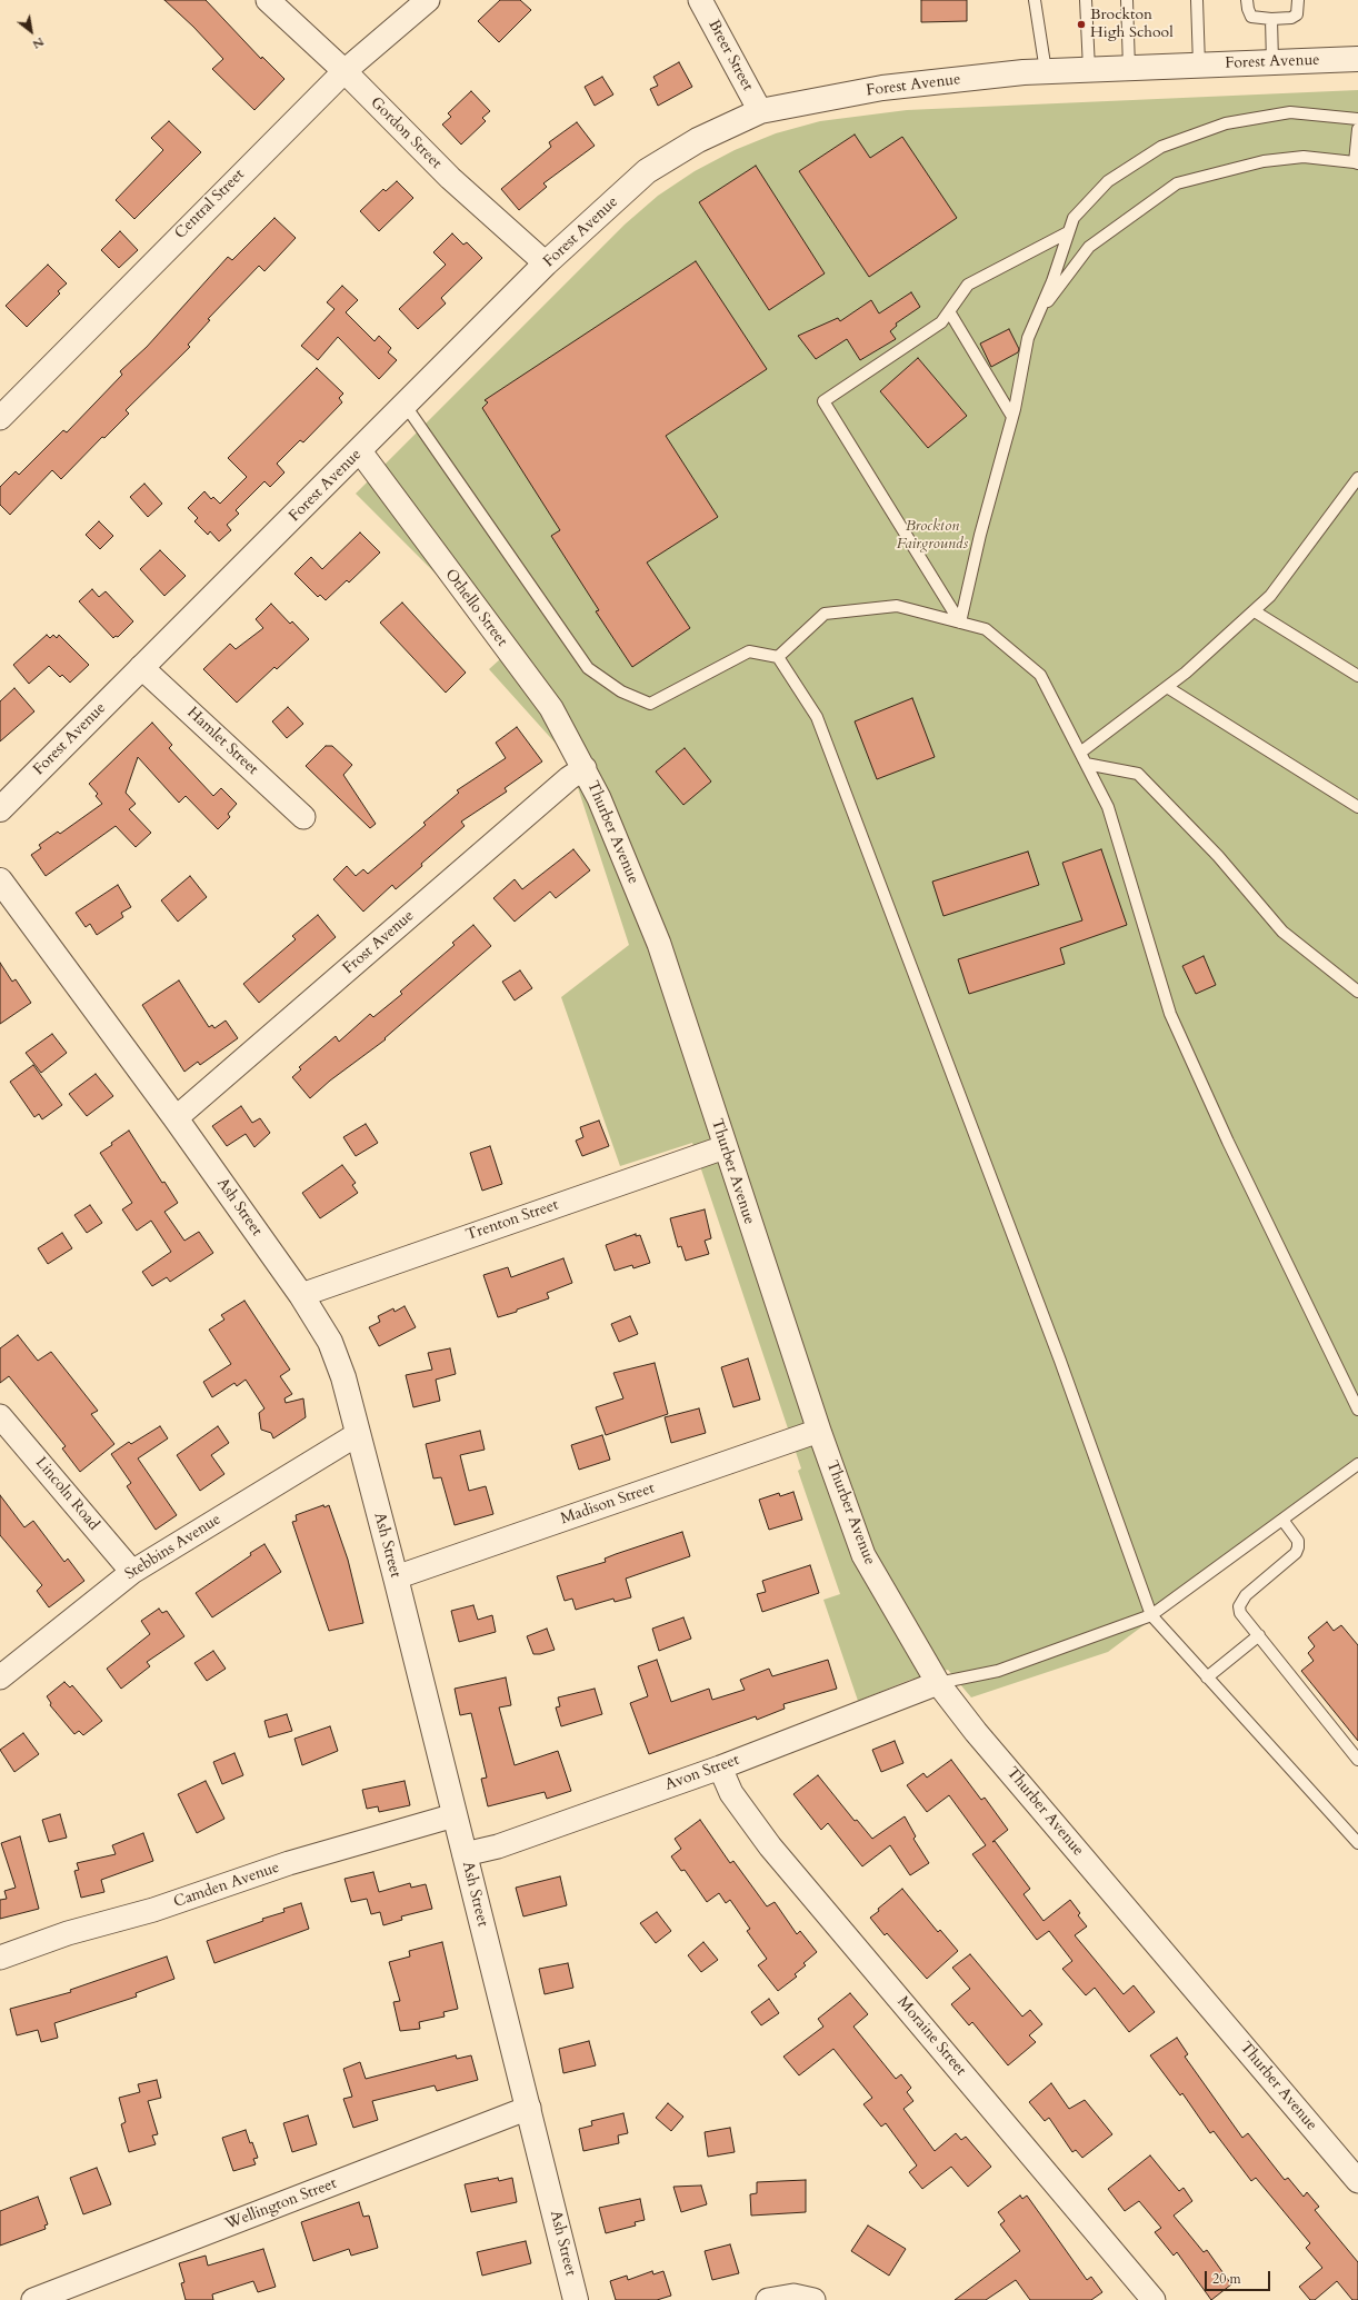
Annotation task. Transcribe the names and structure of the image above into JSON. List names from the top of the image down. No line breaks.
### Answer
{"streets":{"street":["Breer Street","Forest Avenue","Gordon Street","Central Street","Othello Street","Hamlet Street","Thurber Avenue","Frost Avenue","Ash Street","Trenton Street","Lincoln Road","Madison Street","Stebbins Avenue","Avon Street","Camden Avenue","Moraine Street","Wellington Street"]},"crossings":[["Breer Street","Forest Avenue"],["Forest Avenue","Gordon Street"],["Forest Avenue","Othello Street"],["Forest Avenue","Hamlet Street"],["Gordon Street","Central Street"],["Othello Street","Thurber Avenue"],["Othello Street","Frost Avenue"],["Thurber Avenue","Frost Avenue"],["Thurber Avenue","Trenton Street"],["Thurber Avenue","Madison Street"],["Thurber Avenue","Avon Street"],["Frost Avenue","Ash Street"],["Ash Street","Trenton Street"],["Ash Street","Madison Street"],["Ash Street","Stebbins Avenue"],["Ash Street","Avon Street"],["Ash Street","Camden Avenue"],["Ash Street","Wellington Street"],["Lincoln Road","Stebbins Avenue"],["Avon Street","Moraine Street"]],"parks":["Brockton Fairgrounds"],"places":["Brockton High School"],"scale_bar":"20 m","north":"bottom right"}
